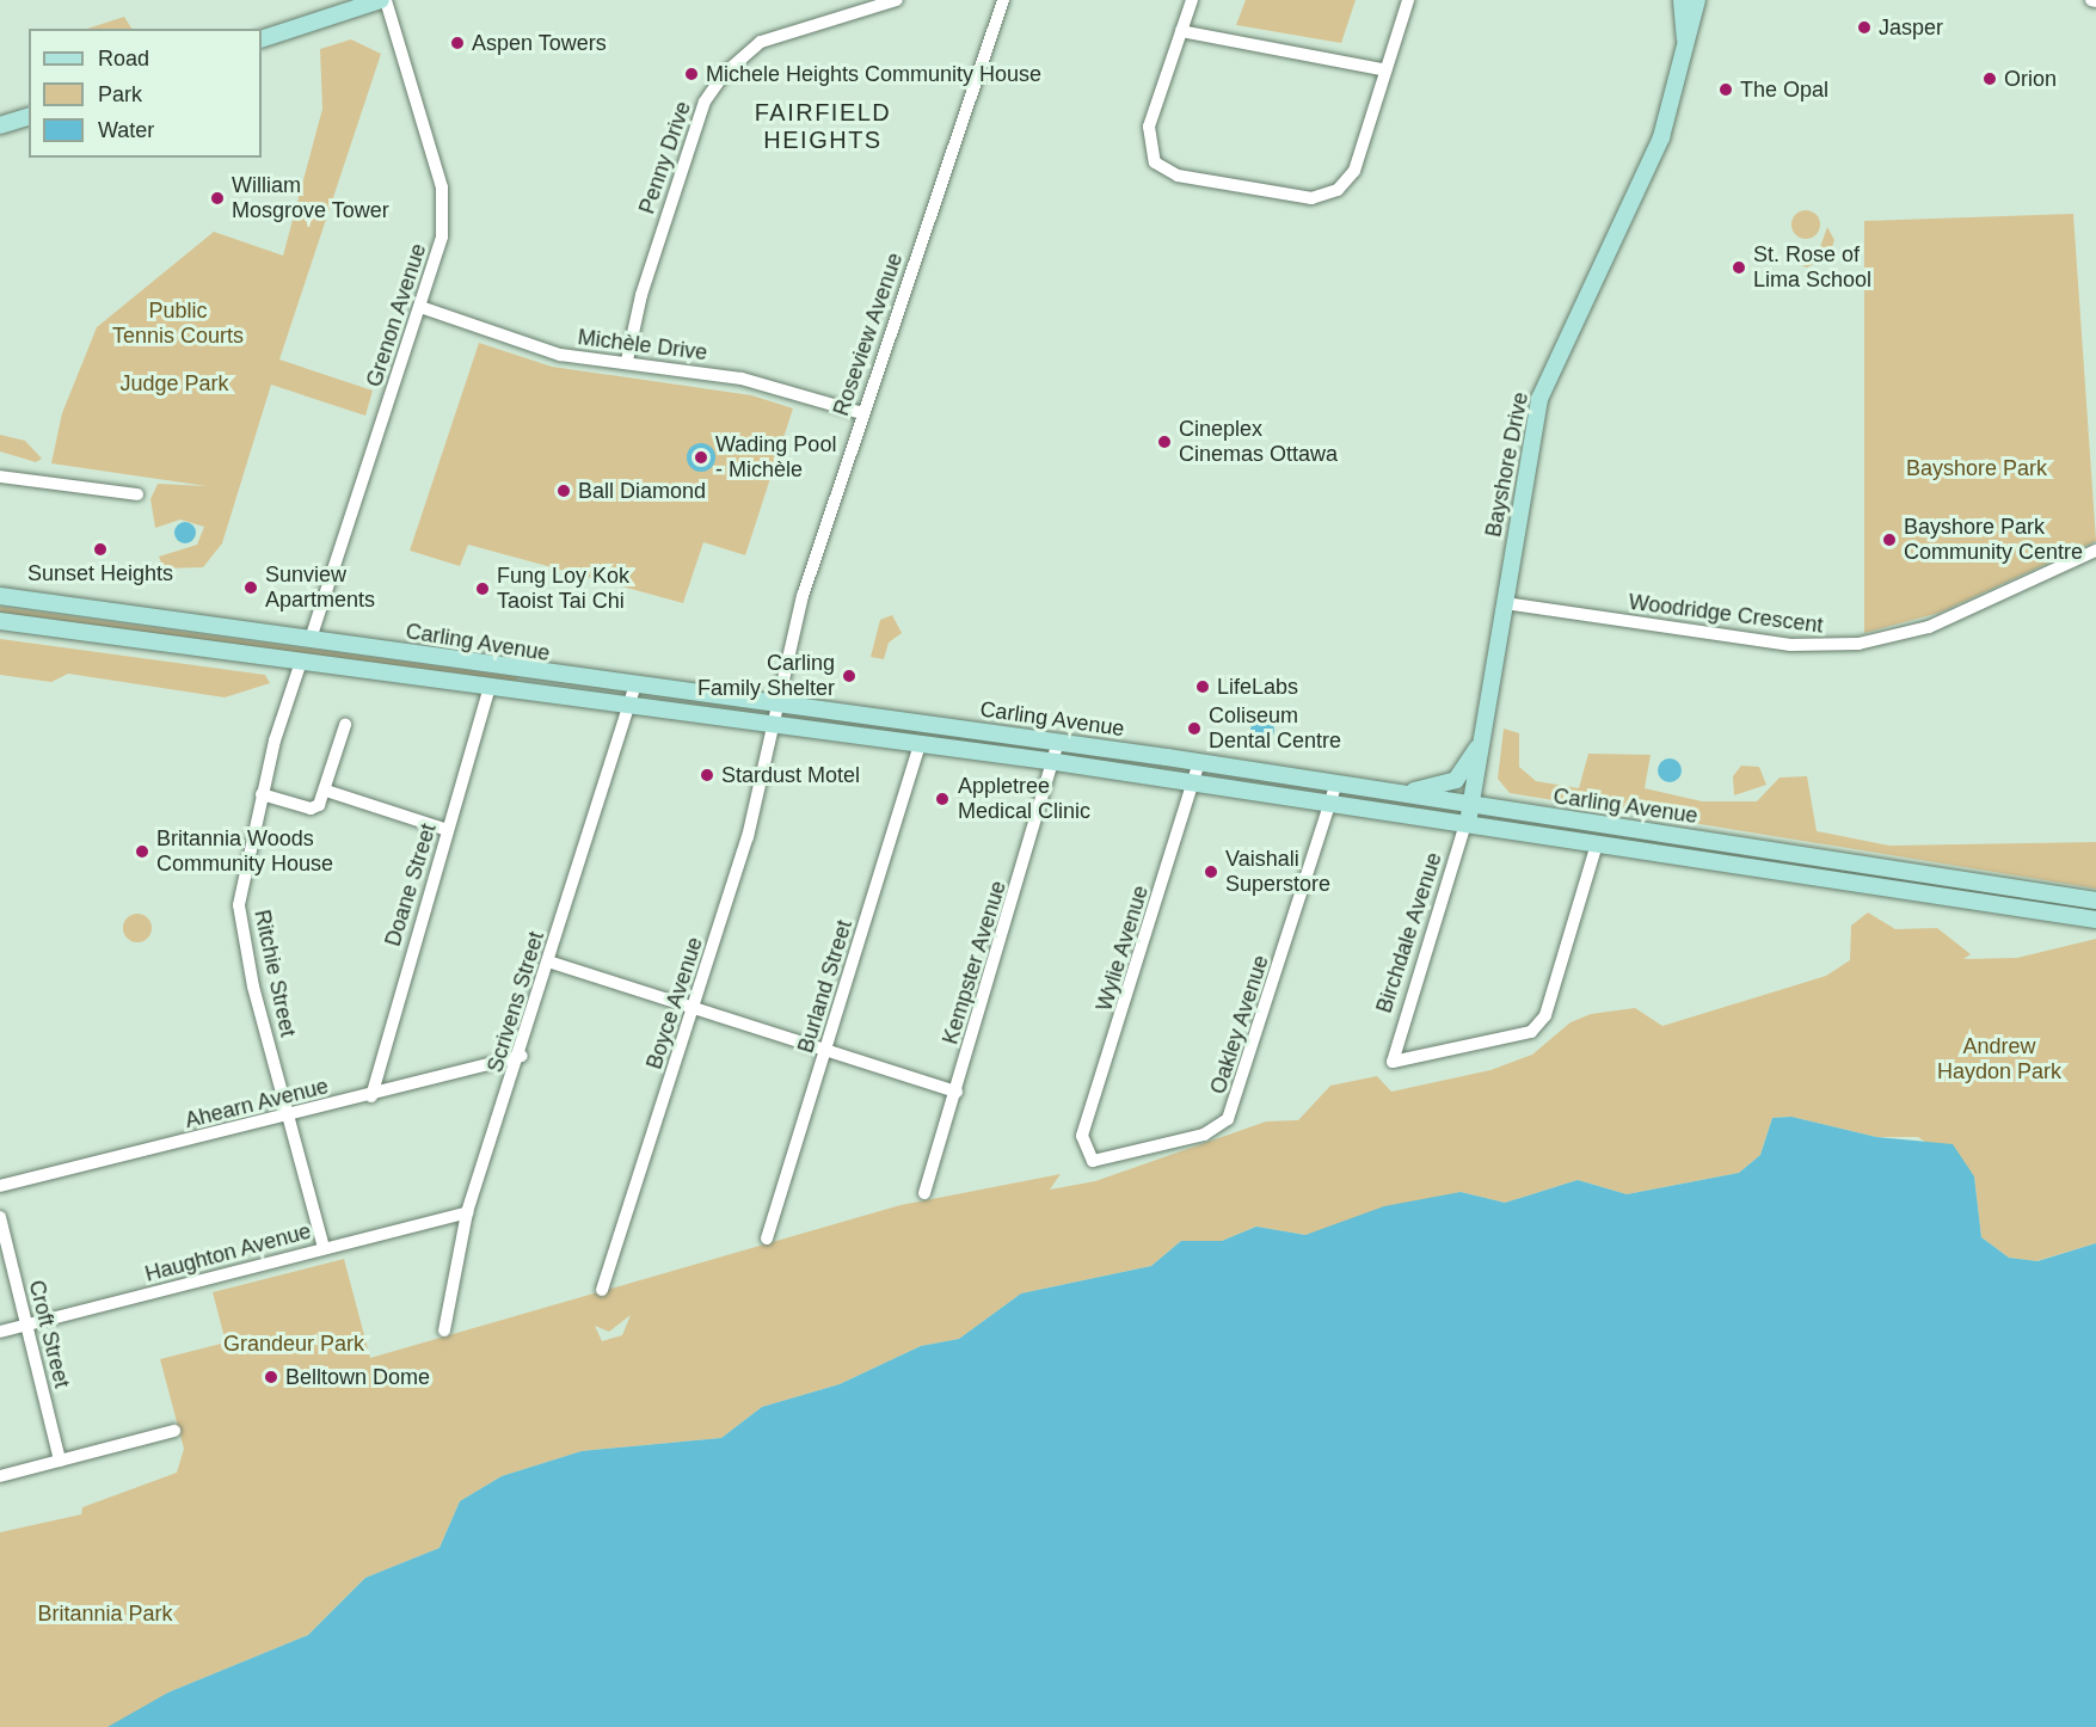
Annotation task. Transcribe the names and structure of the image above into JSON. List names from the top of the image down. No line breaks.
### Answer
{"streets":{"main road":["Bayshore Drive","Carling Avenue"],"street":["Penny Drive","Grenon Avenue","Roseview Avenue","Michèle Drive","Woodridge Crescent","Doane Street","Birchdale Avenue","Wylie Avenue","Kempster Avenue","Ritchie Street","Burland Street","Scrivens Street","Boyce Avenue","Oakley Avenue","Ahearn Avenue","Haughton Avenue","Croft Street"]},"crossings":[["Penny Drive","Michèle Drive"],["Grenon Avenue","Michèle Drive"],["Grenon Avenue","Carling Avenue"],["Roseview Avenue","Michèle Drive"],["Roseview Avenue","Carling Avenue"],["Roseview Avenue","Boyce Avenue"],["Bayshore Drive","Woodridge Crescent"],["Bayshore Drive","Carling Avenue"],["Bayshore Drive","Birchdale Avenue"],["Carling Avenue","Doane Street"],["Carling Avenue","Birchdale Avenue"],["Carling Avenue","Wylie Avenue"],["Carling Avenue","Kempster Avenue"],["Carling Avenue","Ritchie Street"],["Carling Avenue","Burland Street"],["Carling Avenue","Scrivens Street"],["Carling Avenue","Boyce Avenue"],["Carling Avenue","Oakley Avenue"],["Doane Street","Ahearn Avenue"],["Wylie Avenue","Oakley Avenue"],["Ritchie Street","Ahearn Avenue"],["Ritchie Street","Haughton Avenue"],["Scrivens Street","Ahearn Avenue"],["Scrivens Street","Haughton Avenue"],["Haughton Avenue","Croft Street"]],"districts":["FAIRFIELD HEIGHTS"],"parks":["Public Tennis Courts","Judge Park","Bayshore Park","Andrew Haydon Park","Grandeur Park","Britannia Park"],"places":["Jasper","Aspen Towers","Michele Heights Community House","Orion","The Opal","William Mosgrove Tower","St. Rose of Lima School","Cineplex Cinemas Ottawa","Wading Pool - Michèle","Ball Diamond","Bayshore Park Community Centre","Sunset Heights","Sunview Apartments","Fung Loy Kok Taoist Tai Chi","Carling Family Shelter","LifeLabs","Coliseum Dental Centre","Stardust Motel","Appletree Medical Clinic","Britannia Woods Community House","Vaishali Superstore","Belltown Dome"],"legend":["Road","Park","Water"]}
